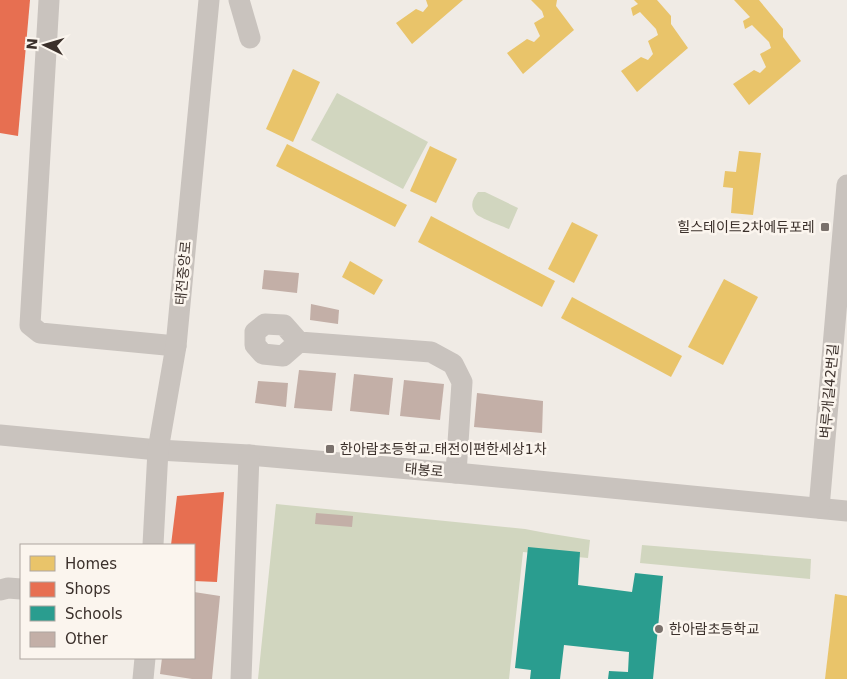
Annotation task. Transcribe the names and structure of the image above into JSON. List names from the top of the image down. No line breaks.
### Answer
{"streets":{"street":["태전중앙로","벼루개길42번길","태봉로"]},"crossings":[["태전중앙로","태봉로"],["벼루개길42번길","태봉로"]],"places":{"transit":["힐스테이트2차에듀포레","한아람초등학교.태전이편한세상1차"],"other":["한아람초등학교"]},"legend":["Homes","Shops","Schools","Other"],"north":"left"}
